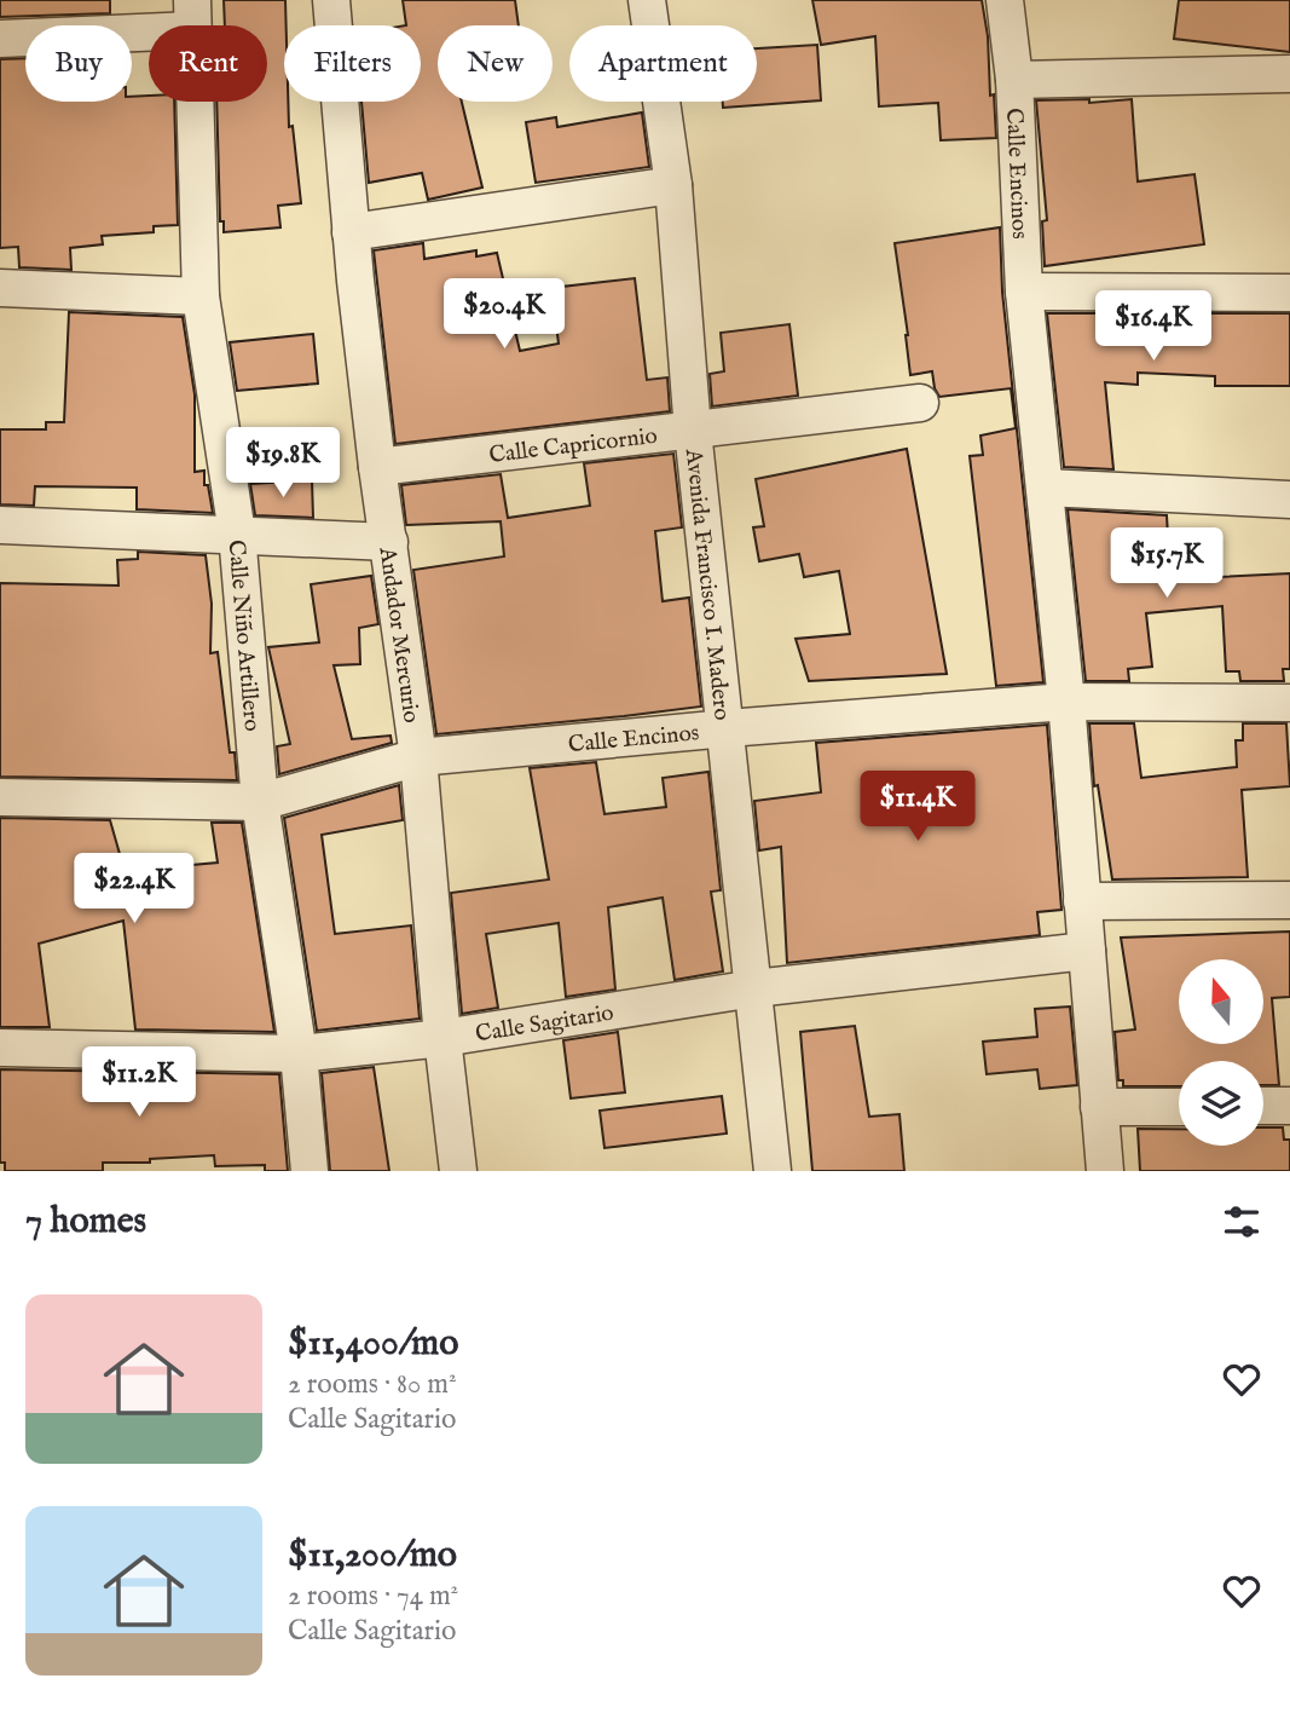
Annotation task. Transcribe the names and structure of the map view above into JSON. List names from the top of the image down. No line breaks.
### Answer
{"streets":{"street":["Calle Encinos","Calle Capricornio","Avenida Francisco I. Madero","Calle Niño Artillero","Andador Mercurio","Calle Sagitario"]},"crossings":[["Calle Encinos","Avenida Francisco I. Madero"],["Calle Encinos","Calle Niño Artillero"],["Calle Encinos","Andador Mercurio"],["Calle Encinos","Calle Sagitario"],["Calle Capricornio","Avenida Francisco I. Madero"],["Calle Capricornio","Andador Mercurio"],["Avenida Francisco I. Madero","Calle Sagitario"],["Calle Niño Artillero","Calle Sagitario"],["Andador Mercurio","Calle Sagitario"]],"north":"top","page":{"chip":["Buy","Rent","Filters","New","Apartment"],"price":["$20.4K","$16.4K","$19.8K","$15.7K","$11.4K","$22.4K","$11.2K"],"heading":"7 homes","list":[{"name":"$11,400/mo","note":"2 rooms · 80 m² · Calle Sagitario"},{"name":"$11,200/mo","note":"2 rooms · 74 m² · Calle Sagitario"}]}}
